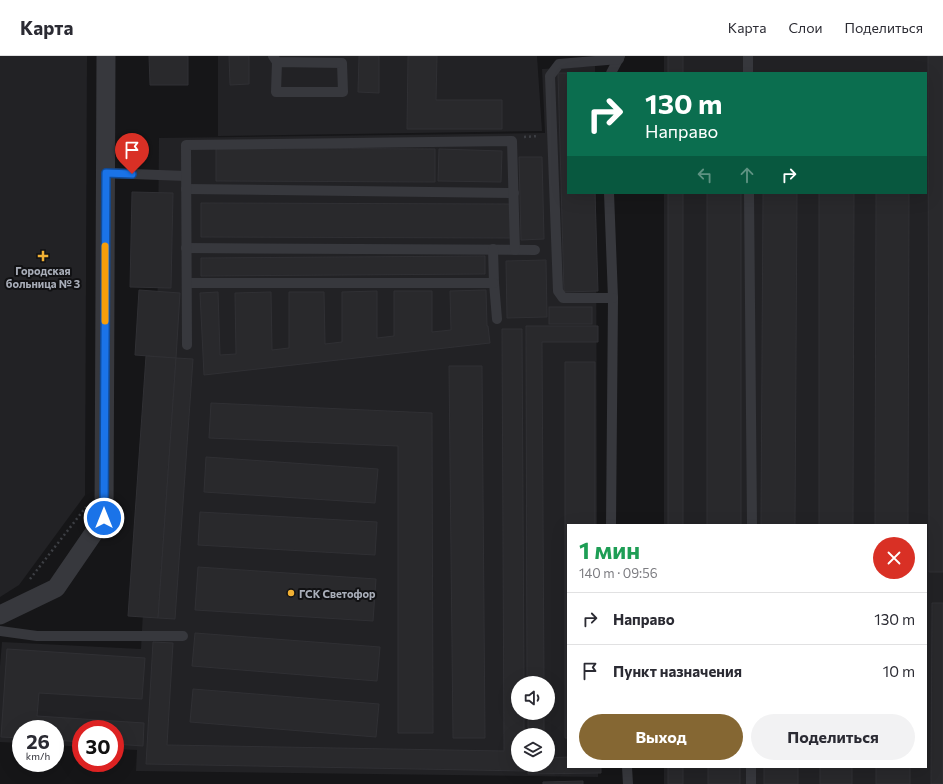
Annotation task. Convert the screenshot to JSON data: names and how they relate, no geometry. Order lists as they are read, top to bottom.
{
  "places": {
    "health": ["Городская больница № 3"],
    "other": ["ГСК Светофор"]
  },
  "page": {
    "header": "Карта",
    "nav": ["Карта", "Слои", "Поделиться"],
    "turn": ["130 m", "Направо"],
    "heading": ["1 мин", "140 m · 09:56"],
    "list": [
      {
        "name": "Направо",
        "value": "130 m"
      },
      {
        "name": "Пункт назначения",
        "value": "10 m"
      }
    ],
    "buttons": ["Выход", "Поделиться"],
    "speed": "26 km/h",
    "limit": "30"
  }
}
